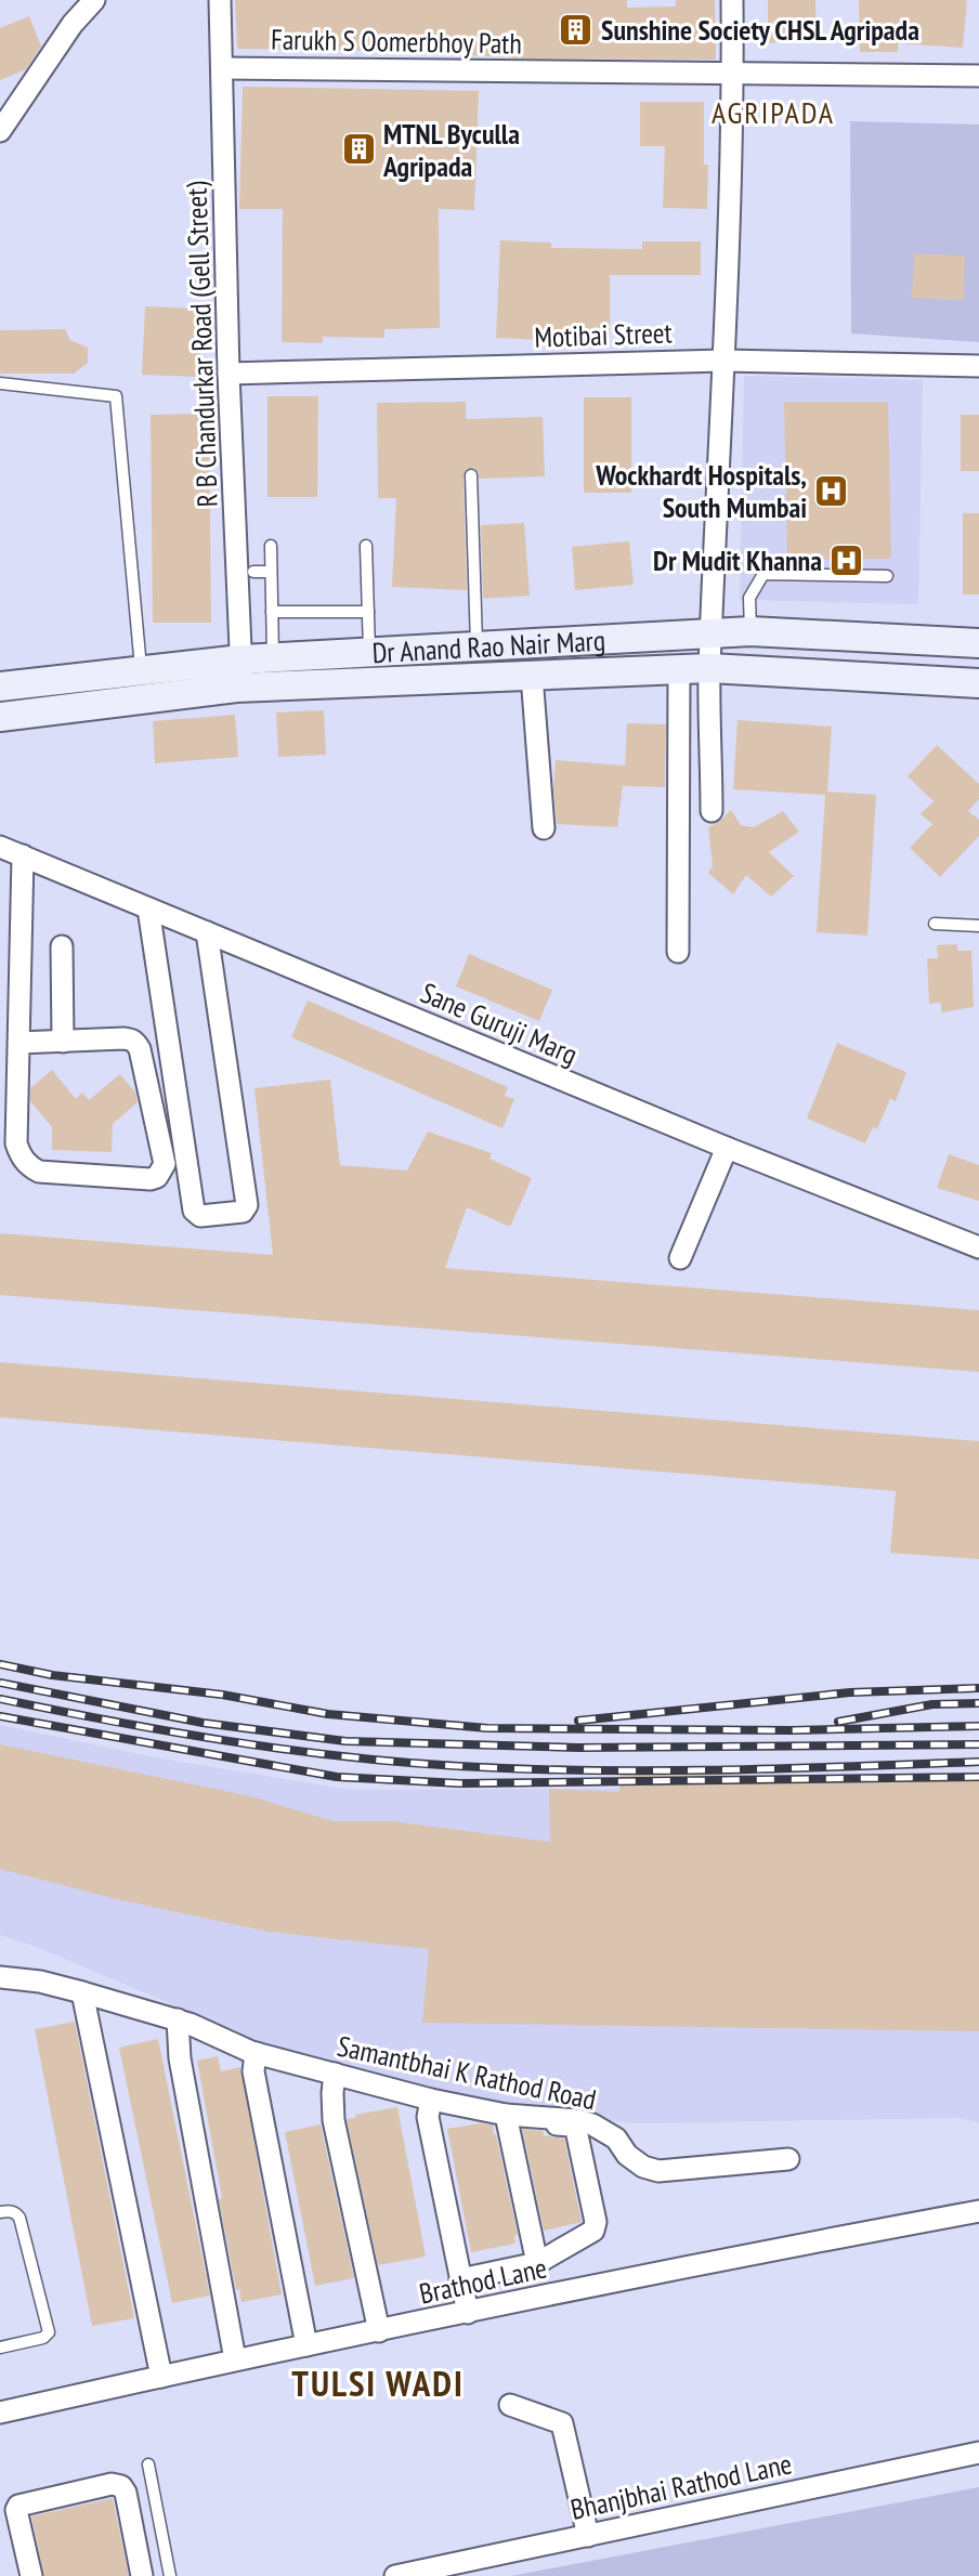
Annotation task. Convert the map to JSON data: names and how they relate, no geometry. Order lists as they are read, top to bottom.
{
  "streets": {
    "main road": ["Dr Anand Rao Nair Marg"],
    "street": [
      "Farukh S Oomerbhoy Path",
      "Motibai Street",
      "R B Chandurkar Road (Gell Street)",
      "Sane Guruji Marg",
      "Samantbhai K Rathod Road",
      "Brathod Lane",
      "Bhanjbhai Rathod Lane"
    ]
  },
  "crossings": [
    ["Farukh S Oomerbhoy Path", "R B Chandurkar Road (Gell Street)"],
    ["Motibai Street", "R B Chandurkar Road (Gell Street)"],
    ["R B Chandurkar Road (Gell Street)", "Dr Anand Rao Nair Marg"]
  ],
  "districts": ["AGRIPADA", "TULSI WADI"],
  "places": {
    "building": ["Sunshine Society CHSL Agripada", "MTNL Byculla Agripada"],
    "hospital": ["Wockhardt Hospitals, South Mumbai", "Dr Mudit Khanna"]
  }
}
